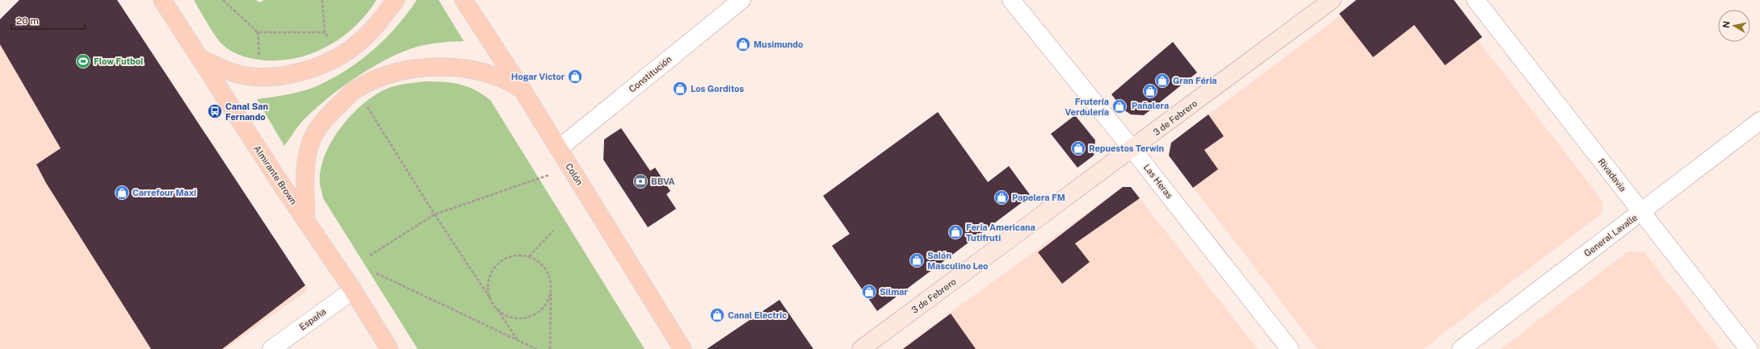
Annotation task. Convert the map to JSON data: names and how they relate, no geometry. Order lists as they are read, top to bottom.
{
  "streets": {
    "main road": ["Colón", "Almirante Brown"],
    "street": [
      "Constitución",
      "3 de Febrero",
      "Rivadavia",
      "Las Heras",
      "General Lavalle",
      "España"
    ]
  },
  "crossings": [
    ["Constitución", "Colón"],
    ["3 de Febrero", "Las Heras"],
    ["Almirante Brown", "España"],
    ["Rivadavia", "General Lavalle"]
  ],
  "places": {
    "shop": [
      "Musimundo",
      "Hogar Victor",
      "Gran Féria",
      "Los Gorditos",
      "Pañalera",
      "Frutería Verdulería",
      "Repuestos Terwin",
      "Carrefour Maxi",
      "Papelera FM",
      "Feria Americana Tutifruti",
      "Salón Masculino Leo",
      "Silmar",
      "Canal Electric"
    ],
    "sports": ["Flow Futbol"],
    "bus stop": ["Canal San Fernando"],
    "bank": ["BBVA"]
  },
  "scale_bar": "20 m",
  "north": "left"
}
